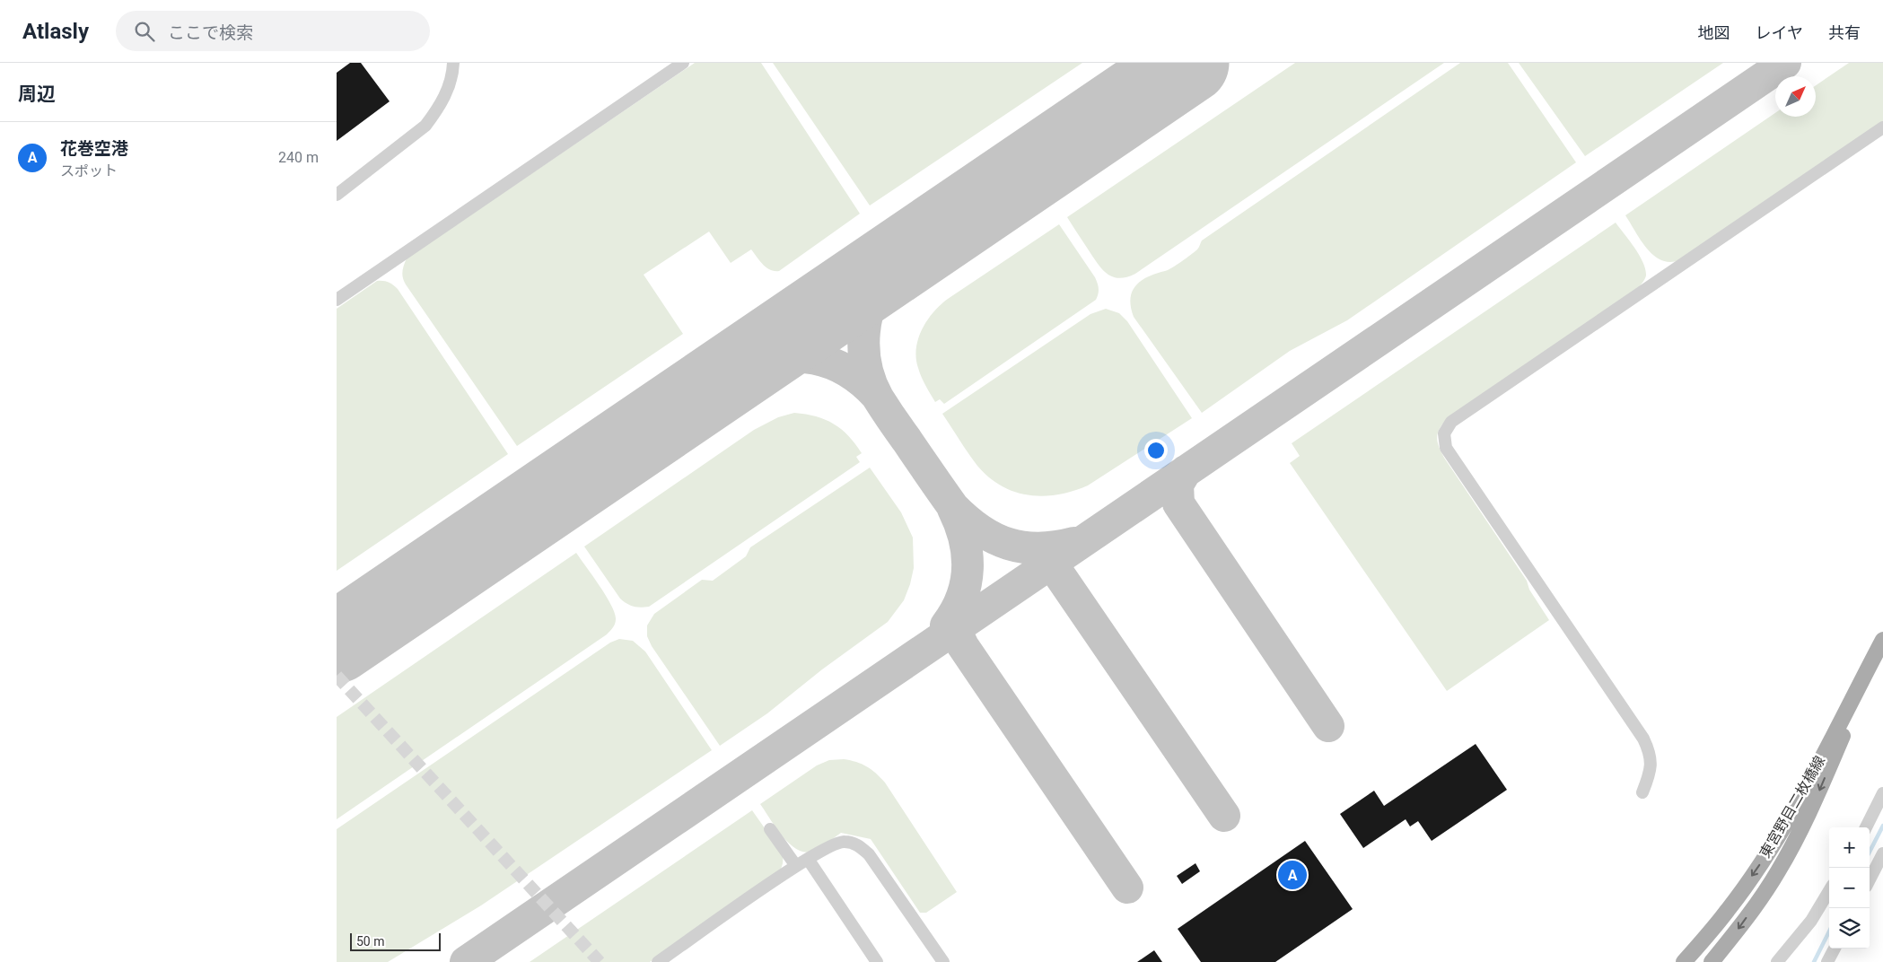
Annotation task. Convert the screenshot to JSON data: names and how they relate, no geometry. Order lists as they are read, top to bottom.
{
  "streets": {
    "main road": ["東宮野目二枚橋線"]
  },
  "one_way": ["東宮野目二枚橋線"],
  "scale_bar": "50 m",
  "north": "top right",
  "page": {
    "header": "Atlasly",
    "search": "ここで検索",
    "nav": ["地図", "レイヤ", "共有"],
    "heading": "周辺",
    "list": [
      {
        "mark": "A",
        "name": "花巻空港",
        "note": "スポット",
        "value": "240 m"
      }
    ],
    "map_buttons": ["+", "−"],
    "pins": "A",
    "scale": "50 m"
  }
}
